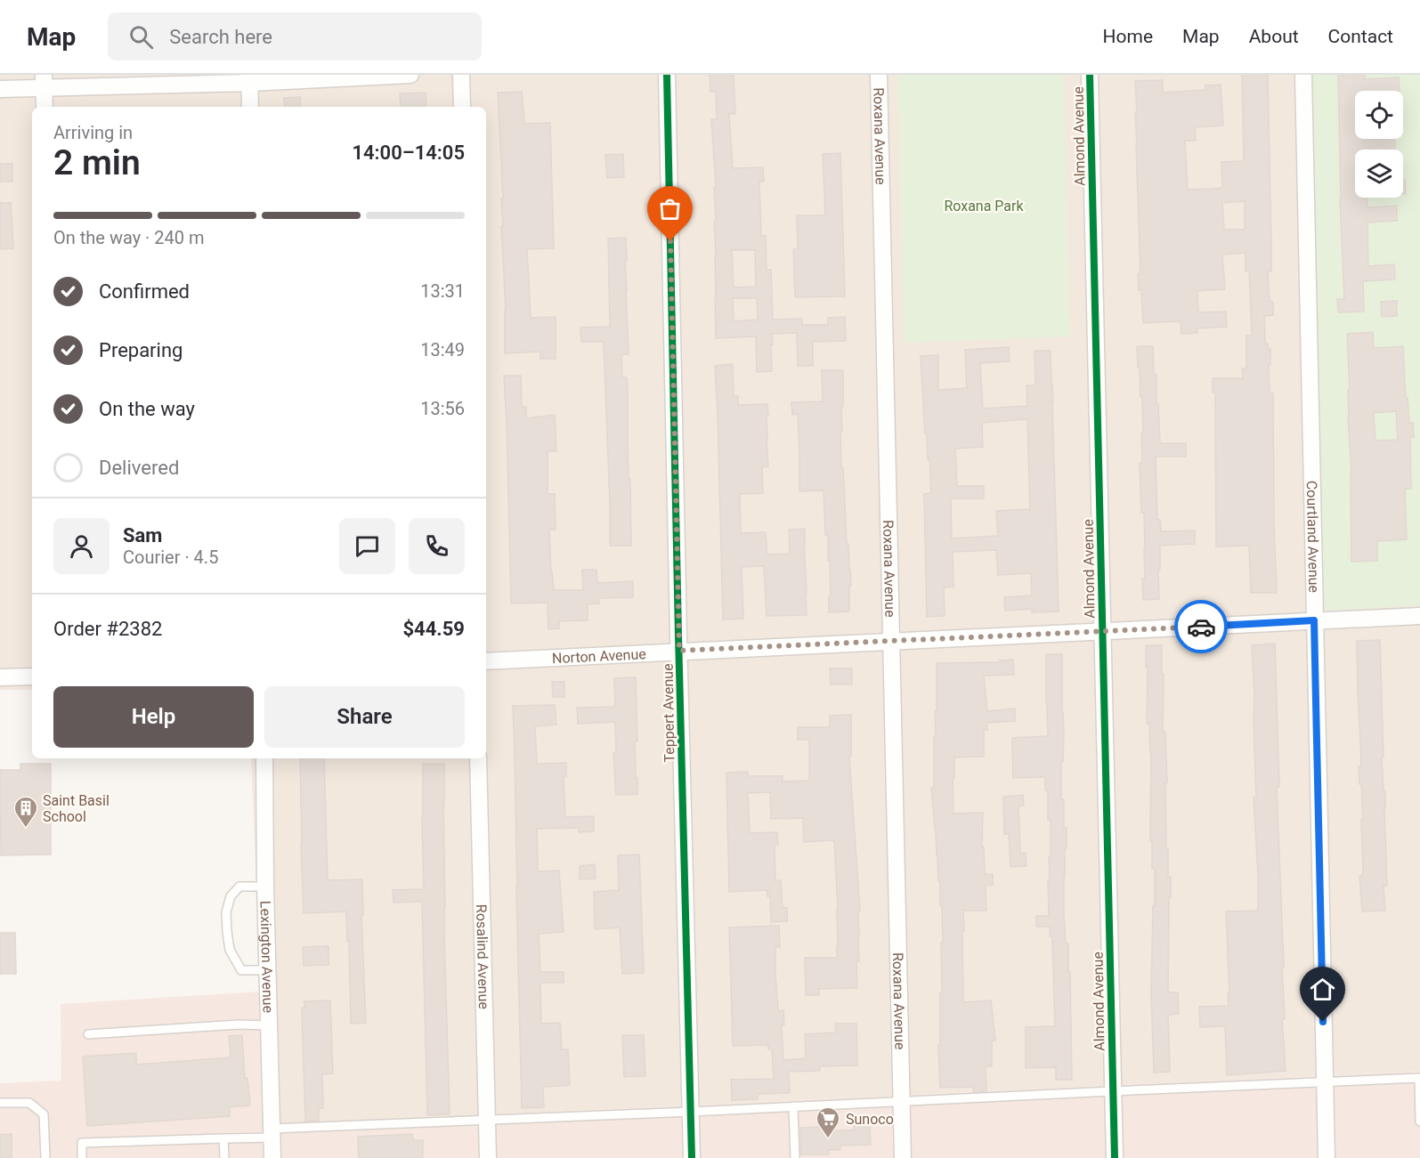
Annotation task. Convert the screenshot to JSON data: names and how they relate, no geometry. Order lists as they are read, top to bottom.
{
  "streets": {
    "street": [
      "Roxana Avenue",
      "Almond Avenue",
      "Courtland Avenue",
      "Norton Avenue",
      "Teppert Avenue",
      "Lexington Avenue",
      "Rosalind Avenue"
    ]
  },
  "crossings": [
    ["Roxana Avenue", "Norton Avenue"],
    ["Almond Avenue", "Norton Avenue"],
    ["Courtland Avenue", "Norton Avenue"],
    ["Norton Avenue", "Teppert Avenue"]
  ],
  "parks": ["Roxana Park"],
  "places": {
    "building": ["Saint Basil School"],
    "supermarket": ["Sunoco"]
  },
  "page": {
    "header": "Map",
    "search": "Search here",
    "nav": [
      "Home",
      "Map",
      "About",
      "Contact"
    ],
    "heading": ["2 min", "Arriving in", "14:00–14:05"],
    "panel": [
      "Sam",
      "Courier · 4.5",
      "Order #2382",
      "$44.59"
    ],
    "bar": "On the way · 240 m",
    "list": [
      ["Confirmed", "13:31"],
      ["Preparing", "13:49"],
      ["On the way", "13:56"],
      "Delivered"
    ],
    "buttons": ["Help", "Share"]
  }
}
